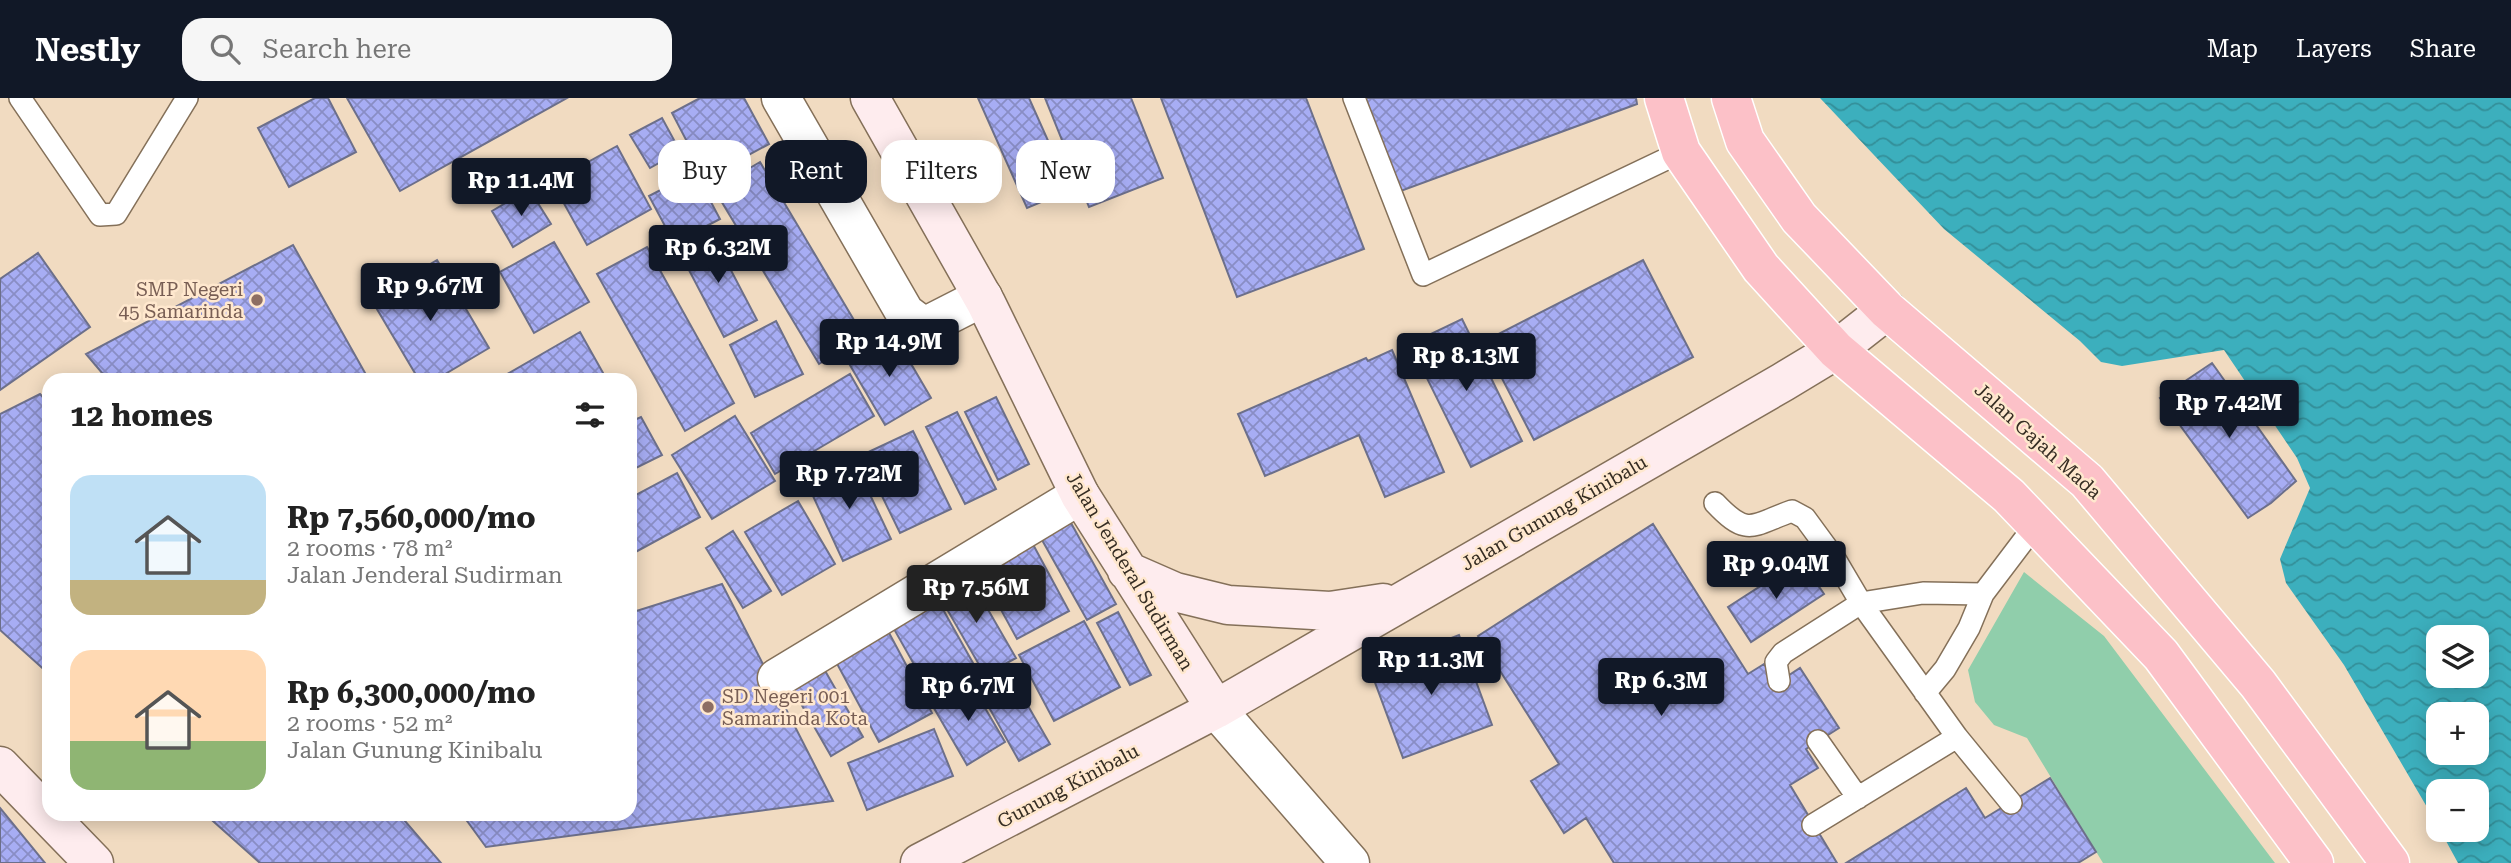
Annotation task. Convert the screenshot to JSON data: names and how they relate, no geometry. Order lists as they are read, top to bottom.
{
  "streets": {
    "highway": ["Jalan Gajah Mada"],
    "street": ["Jalan Gunung Kinibalu", "Jalan Jenderal Sudirman", "Gunung Kinibalu"]
  },
  "crossings": [
    ["Jalan Gajah Mada", "Jalan Gunung Kinibalu"],
    ["Jalan Gunung Kinibalu", "Jalan Jenderal Sudirman"],
    ["Jalan Gunung Kinibalu", "Gunung Kinibalu"],
    ["Jalan Jenderal Sudirman", "Gunung Kinibalu"]
  ],
  "places": ["SMP Negeri 45 Samarinda", "SD Negeri 001 Samarinda Kota"],
  "page": {
    "header": "Nestly",
    "search": "Search here",
    "nav": ["Map", "Layers", "Share"],
    "chip": [
      "Buy",
      "Rent",
      "Filters",
      "New"
    ],
    "price": [
      "Rp 11.4M",
      "Rp 6.32M",
      "Rp 9.67M",
      "Rp 14.9M",
      "Rp 8.13M",
      "Rp 7.42M",
      "Rp 7.72M",
      "Rp 9.04M",
      "Rp 7.56M",
      "Rp 11.3M",
      "Rp 6.3M",
      "Rp 6.7M"
    ],
    "heading": "12 homes",
    "list": [
      {
        "name": "Rp 7,560,000/mo",
        "note": "2 rooms · 78 m² · Jalan Jenderal Sudirman"
      },
      {
        "name": "Rp 6,300,000/mo",
        "note": "2 rooms · 52 m² · Jalan Gunung Kinibalu"
      }
    ],
    "map_buttons": ["+", "−"]
  }
}
